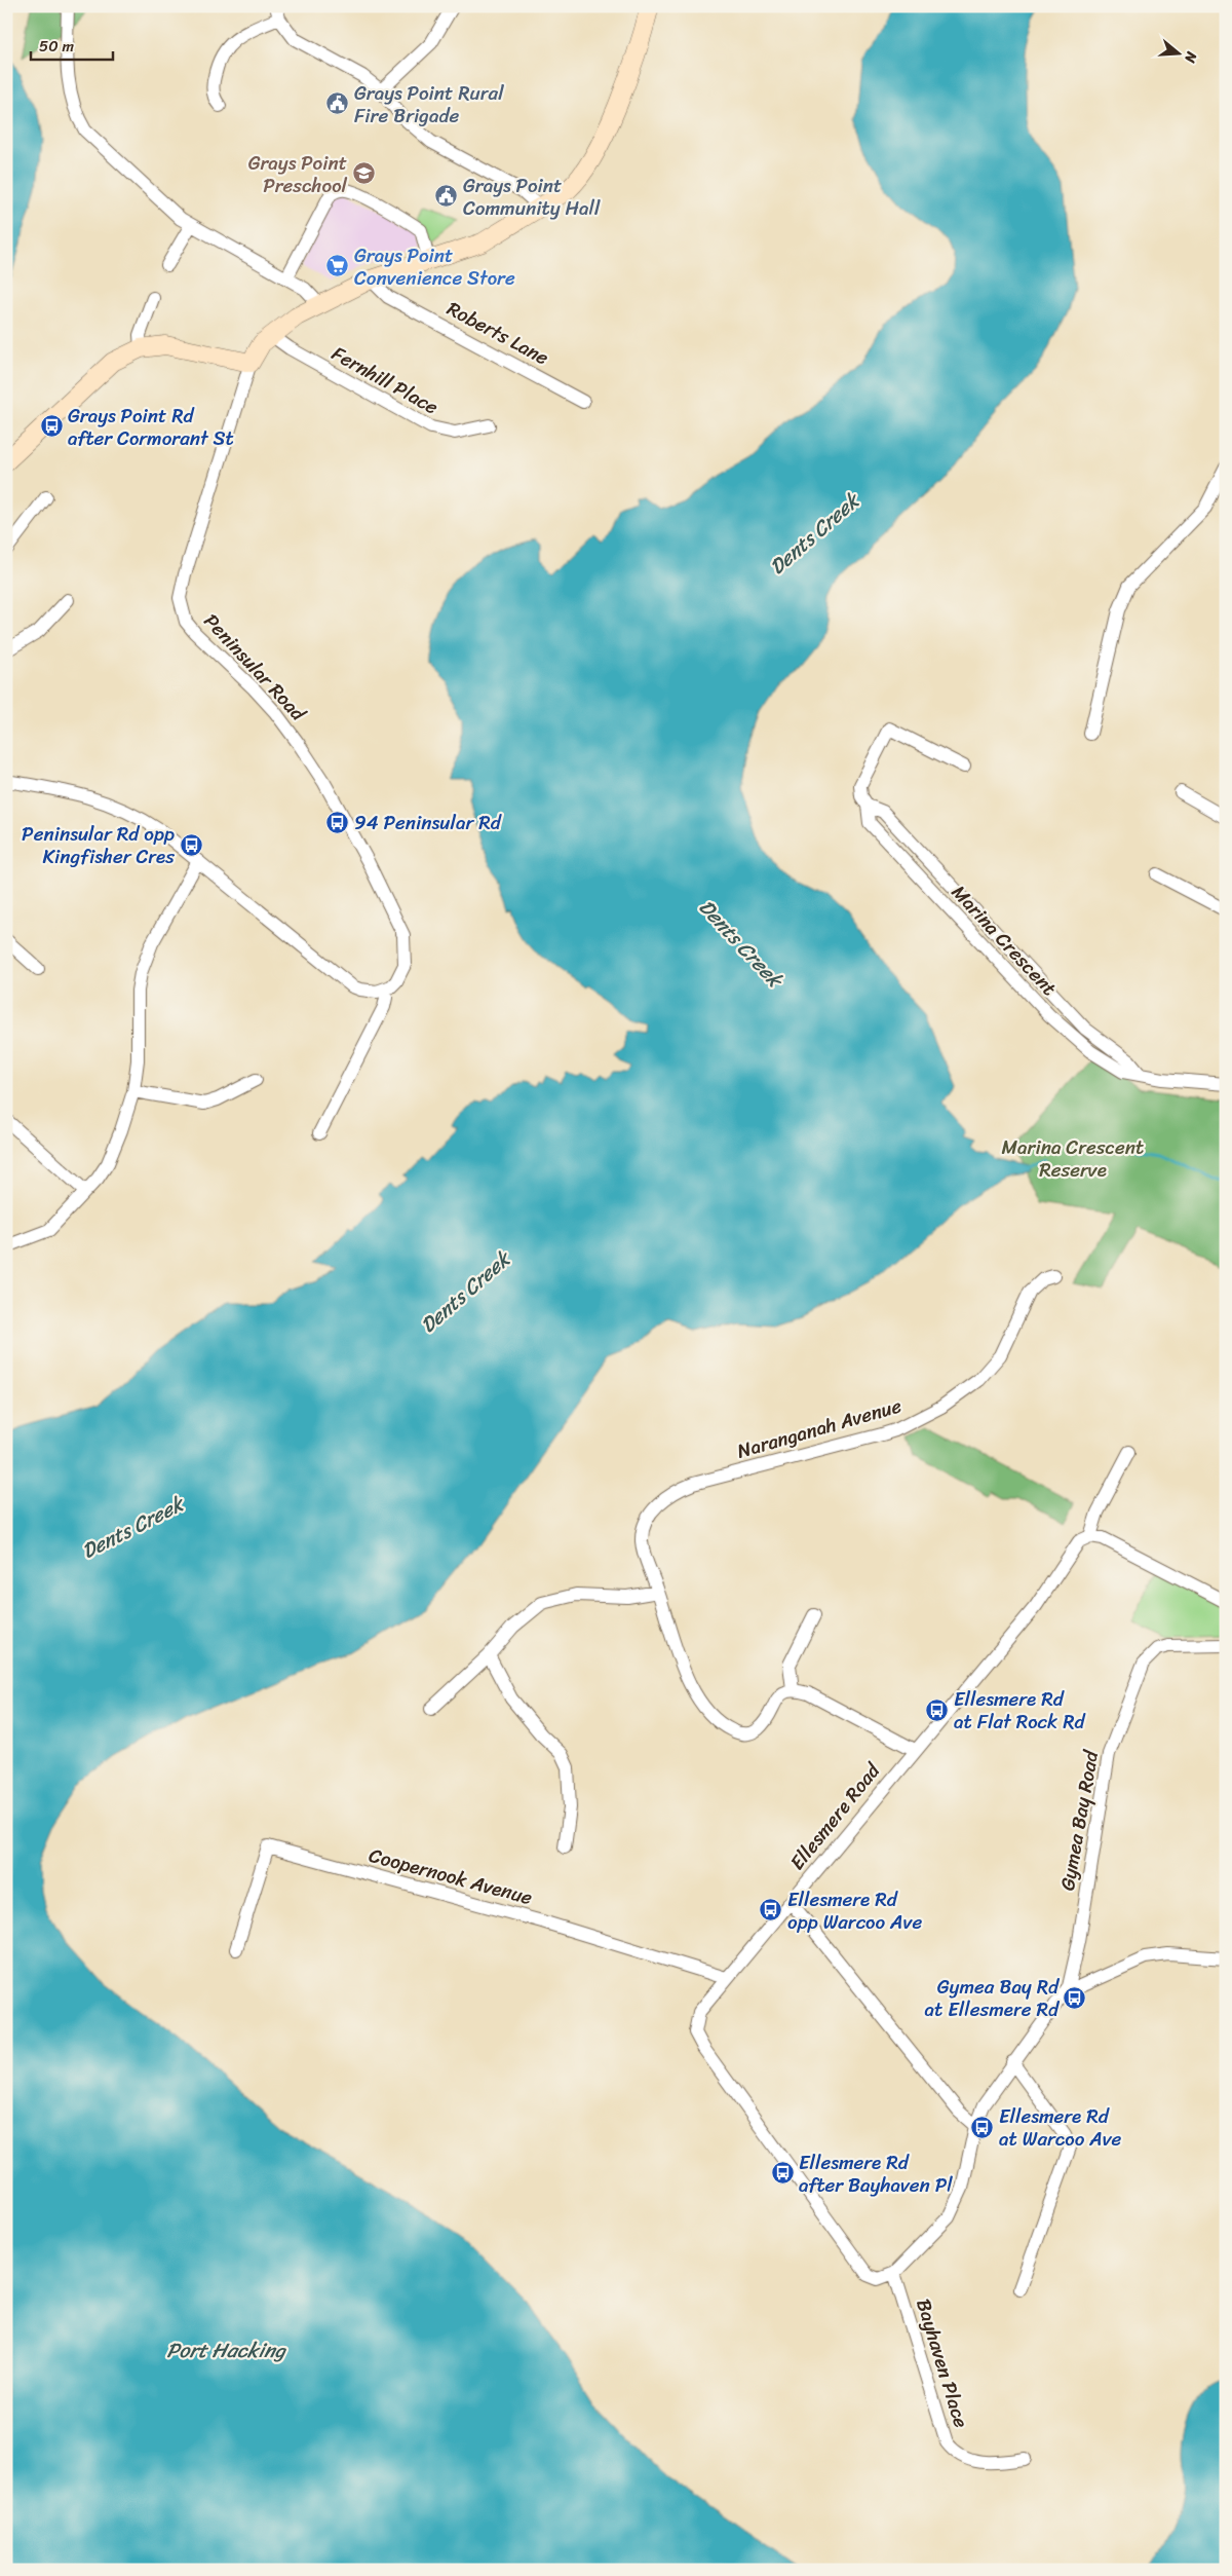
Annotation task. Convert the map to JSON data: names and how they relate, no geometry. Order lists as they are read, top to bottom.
{
  "streets": {
    "street": [
      "Roberts Lane",
      "Fernhill Place",
      "Peninsular Road",
      "Marina Crescent",
      "Naranganah Avenue",
      "Ellesmere Road",
      "Gymea Bay Road",
      "Coopernook Avenue",
      "Bayhaven Place"
    ]
  },
  "crossings": [
    ["Ellesmere Road", "Coopernook Avenue"],
    ["Ellesmere Road", "Bayhaven Place"]
  ],
  "water": ["Dents Creek", "Port Hacking"],
  "parks": ["Marina Crescent Reserve"],
  "places": {
    "public building": ["Grays Point Rural Fire Brigade", "Grays Point Community Hall"],
    "school or university": ["Grays Point Preschool"],
    "supermarket": ["Grays Point Convenience Store"],
    "bus stop": [
      "Grays Point Rd after Cormorant St",
      "94 Peninsular Rd",
      "Peninsular Rd opp Kingfisher Cres",
      "Ellesmere Rd at Flat Rock Rd",
      "Ellesmere Rd opp Warcoo Ave",
      "Gymea Bay Rd at Ellesmere Rd",
      "Ellesmere Rd at Warcoo Ave",
      "Ellesmere Rd after Bayhaven Pl"
    ]
  },
  "scale_bar": "50 m",
  "north": "right"
}
